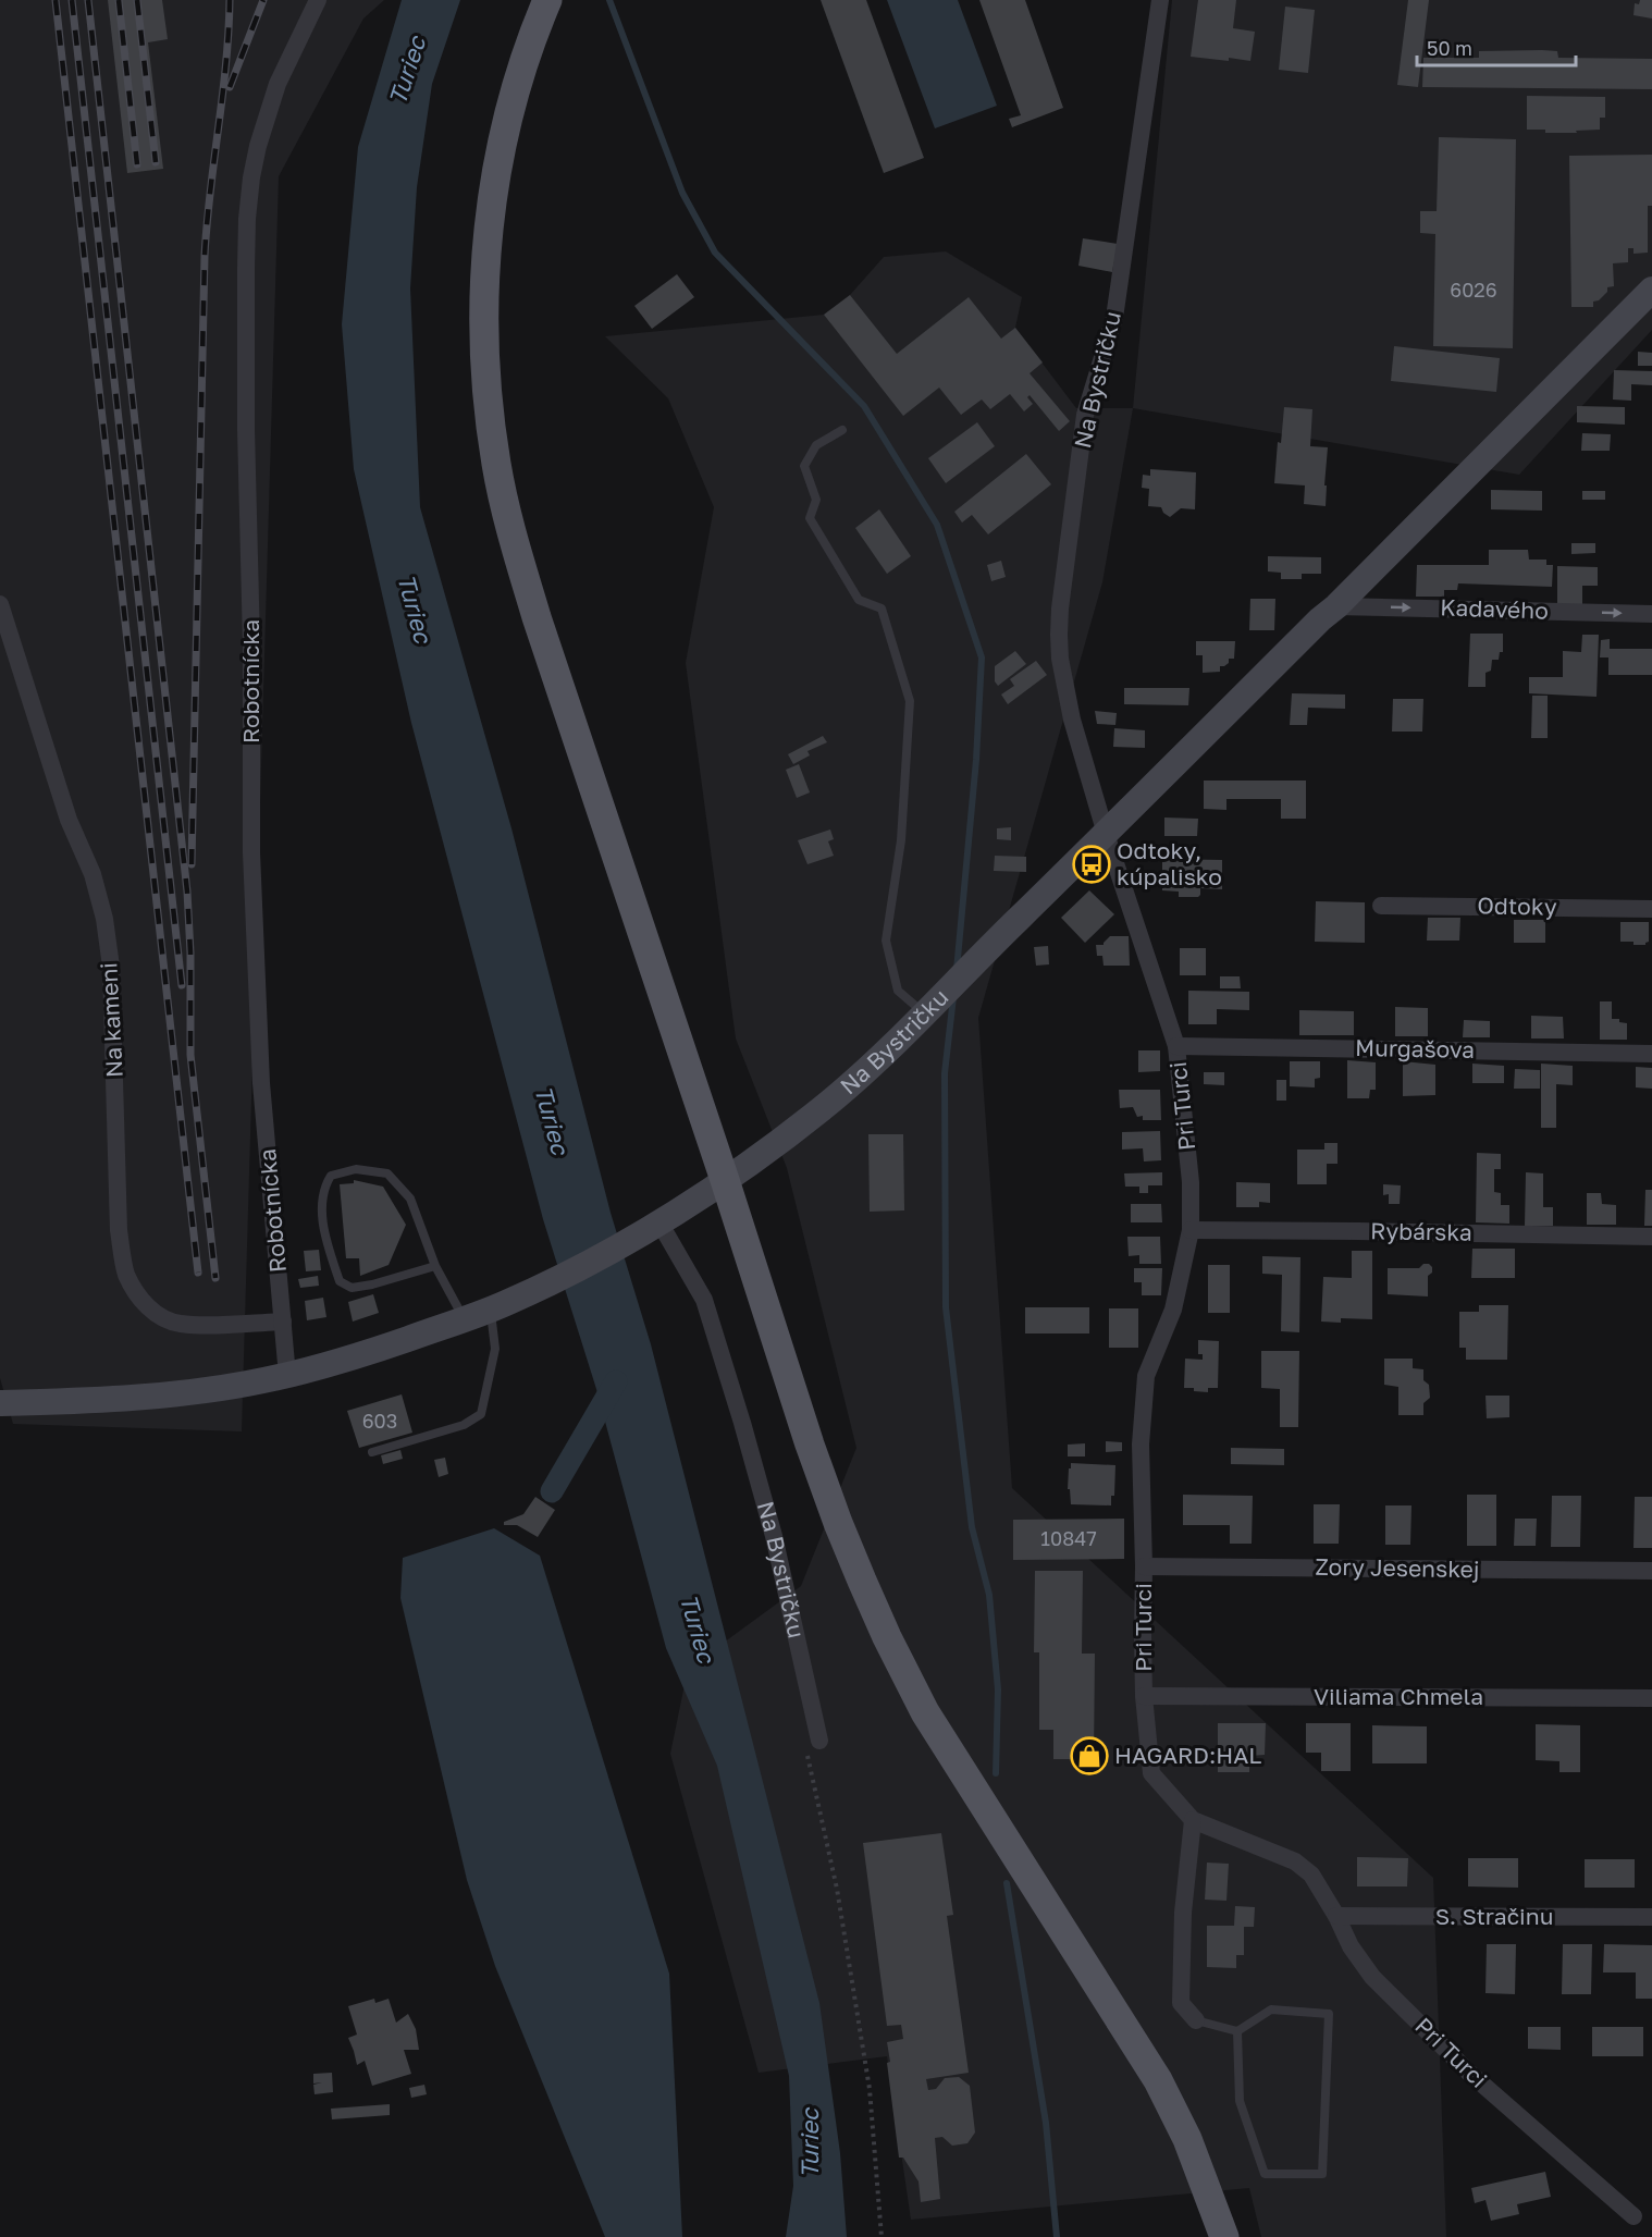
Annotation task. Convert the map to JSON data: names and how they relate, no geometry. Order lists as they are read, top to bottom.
{
  "streets": {
    "street": [
      "Na Bystričku",
      "Kadavého",
      "Robotnícka",
      "Odtoky",
      "Na kameni",
      "Murgašova",
      "Pri Turci",
      "Rybárska",
      "Zory Jesenskej",
      "Viliama Chmela",
      "S. Stračinu"
    ]
  },
  "crossings": [
    ["Na Bystričku", "Kadavého"],
    ["Na Bystričku", "Pri Turci"],
    ["Robotnícka", "Na kameni"],
    ["Murgašova", "Pri Turci"],
    ["Pri Turci", "Rybárska"],
    ["Pri Turci", "Zory Jesenskej"],
    ["Pri Turci", "Viliama Chmela"],
    ["Pri Turci", "S. Stračinu"]
  ],
  "one_way": ["Kadavého"],
  "water": ["Turiec"],
  "places": {
    "bus stop": ["Odtoky, kúpalisko"],
    "shop": ["HAGARD:HAL"]
  },
  "house_numbers": ["6026", "603", "10847"],
  "scale_bar": "50 m"
}
